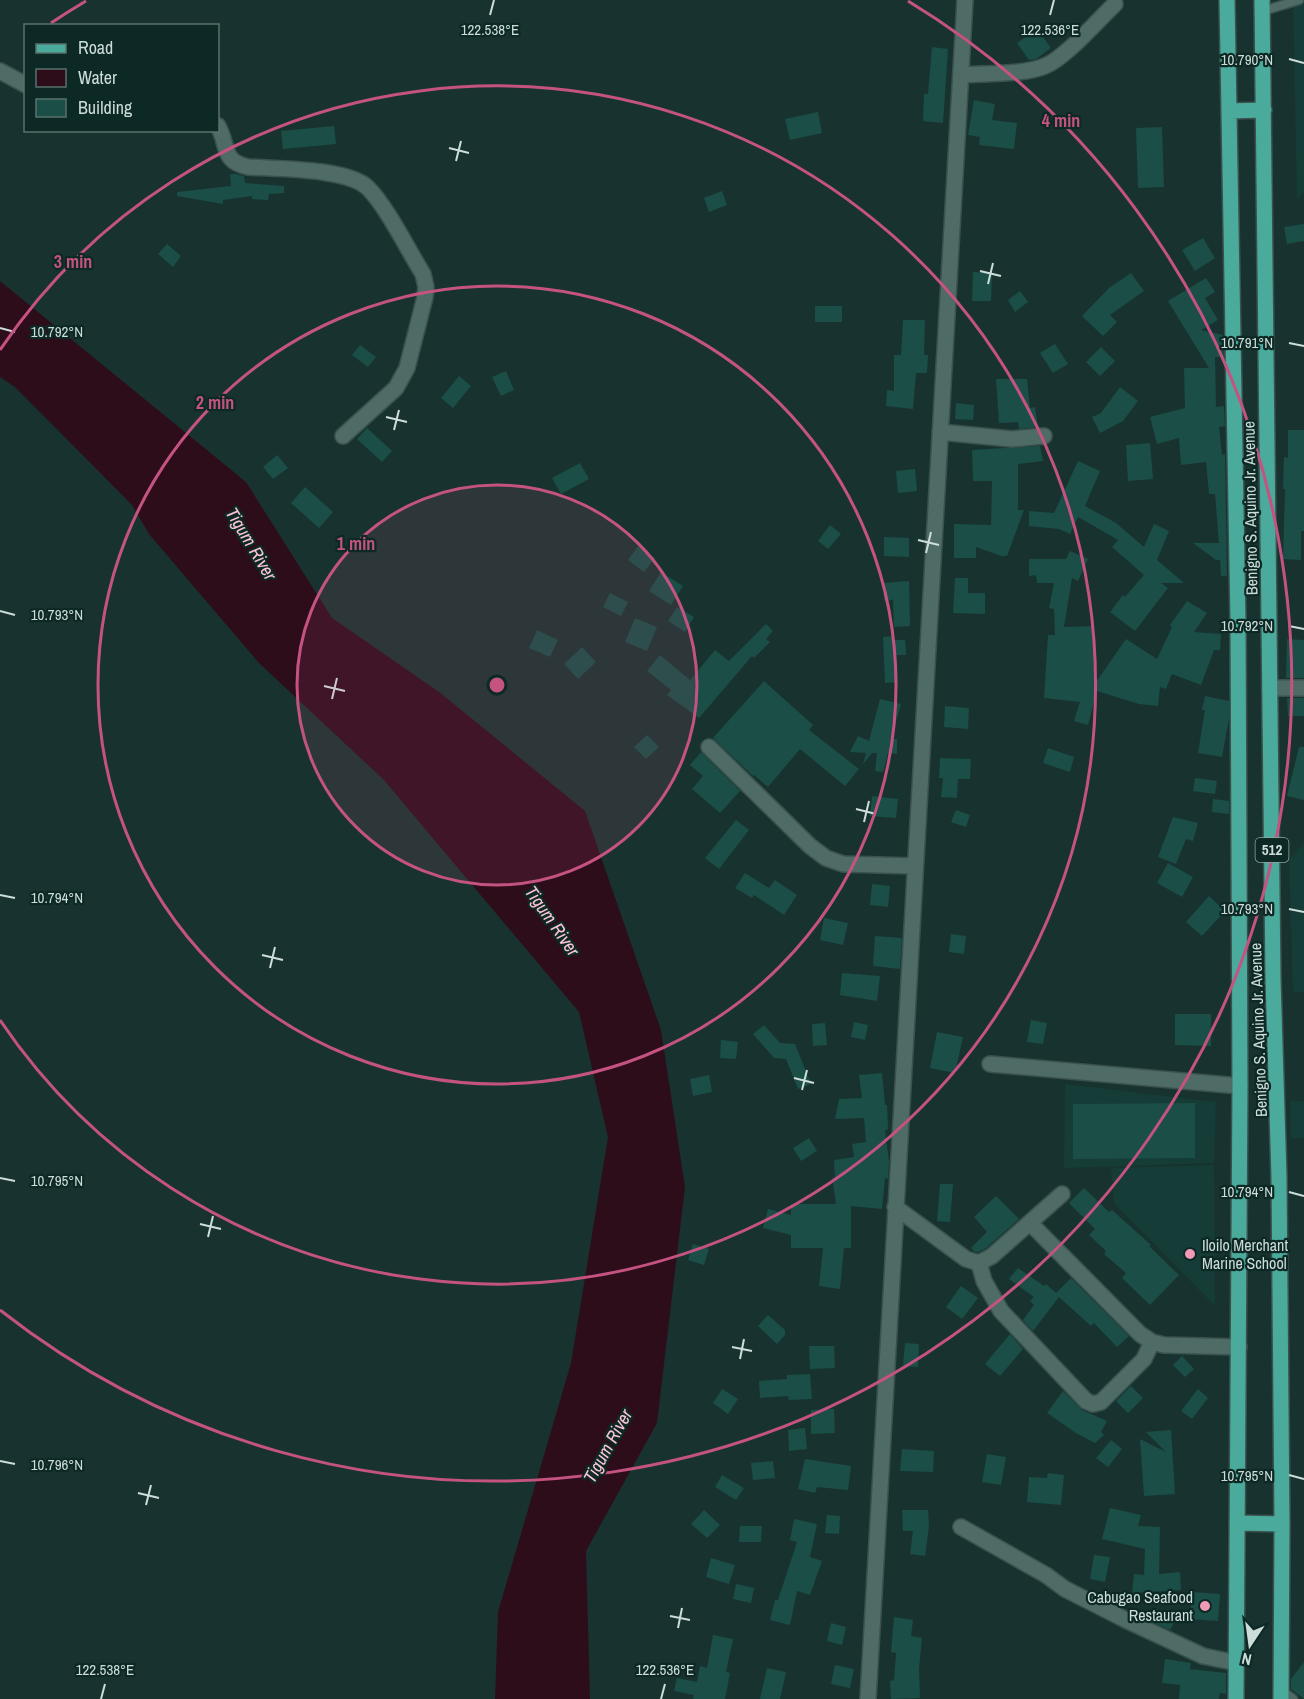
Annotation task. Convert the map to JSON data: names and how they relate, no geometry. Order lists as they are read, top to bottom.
{
  "streets": {
    "main road": ["Benigno S. Aquino Jr. Avenue", "512"]
  },
  "water": ["Tigum River"],
  "places": ["Iloilo Merchant Marine School", "Cabugao Seafood Restaurant"],
  "legend": ["Road", "Water", "Building"],
  "north": "bottom",
  "coordinates": [
    "122.538°E",
    "122.536°E",
    "10.790°N",
    "10.792°N",
    "10.791°N",
    "10.793°N",
    "10.794°N",
    "10.795°N",
    "10.796°N"
  ],
  "rings": [
    "4 min",
    "3 min",
    "2 min",
    "1 min"
  ]
}
